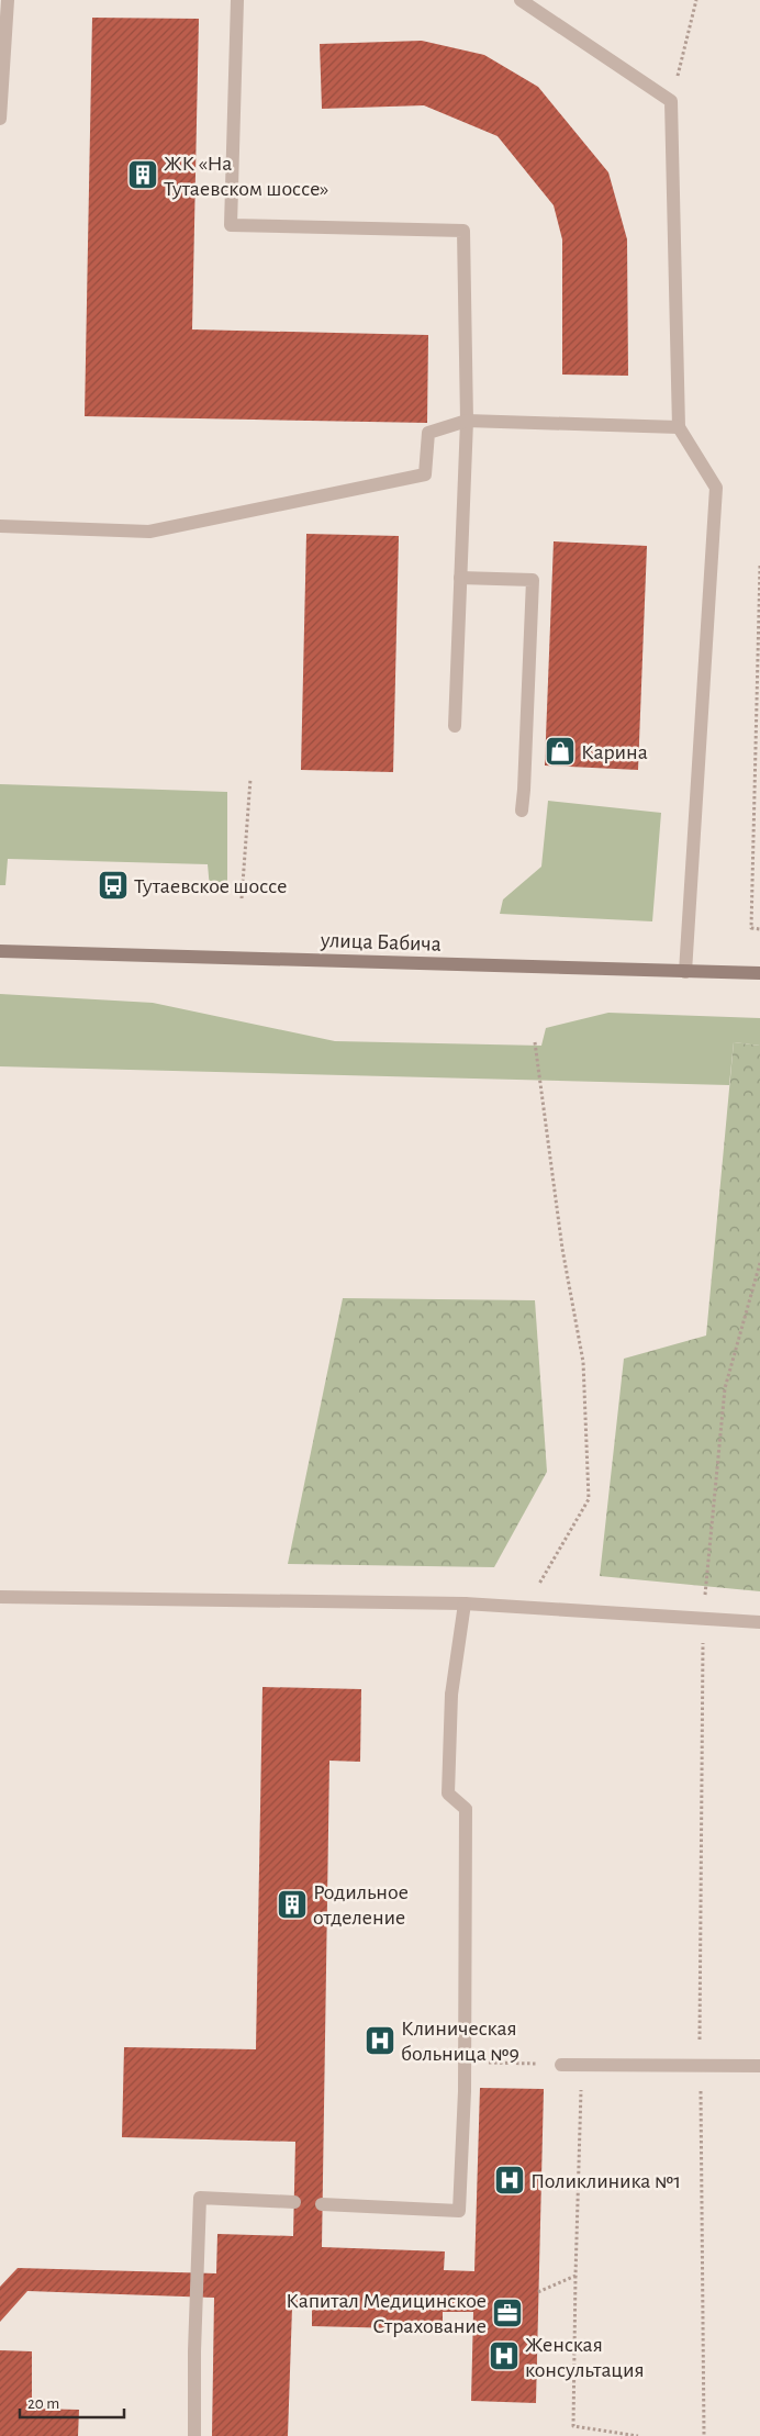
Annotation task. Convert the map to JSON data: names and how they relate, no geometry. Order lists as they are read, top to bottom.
{
  "streets": {
    "street": ["улица Бабича"]
  },
  "places": {
    "building": ["ЖК «На Тутаевском шоссе»", "Родильное отделение"],
    "shop": ["Карина"],
    "bus stop": ["Тутаевское шоссе"],
    "hospital": ["Клиническая больница №9", "Поликлиника №1", "Женская консультация"],
    "office": ["Капитал Медицинское Страхование"]
  },
  "scale_bar": "20 m"
}
